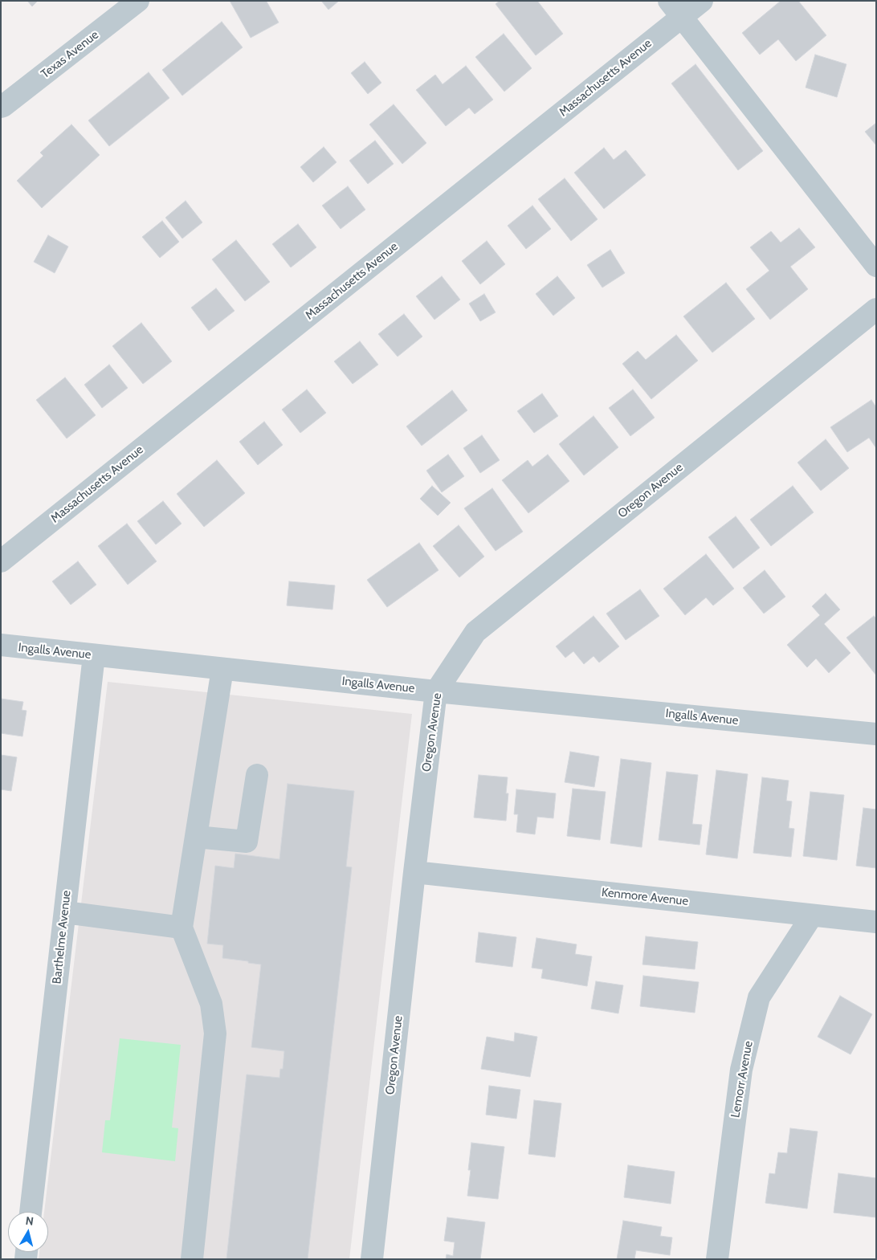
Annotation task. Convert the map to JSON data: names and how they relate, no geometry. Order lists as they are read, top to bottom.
{
  "streets": {
    "street": [
      "Texas Avenue",
      "Massachusetts Avenue",
      "Oregon Avenue",
      "Ingalls Avenue",
      "Kenmore Avenue",
      "Barthelme Avenue",
      "Lemorr Avenue"
    ]
  },
  "crossings": [
    ["Oregon Avenue", "Ingalls Avenue"],
    ["Oregon Avenue", "Kenmore Avenue"],
    ["Ingalls Avenue", "Barthelme Avenue"],
    ["Kenmore Avenue", "Lemorr Avenue"]
  ],
  "north": "top"
}
